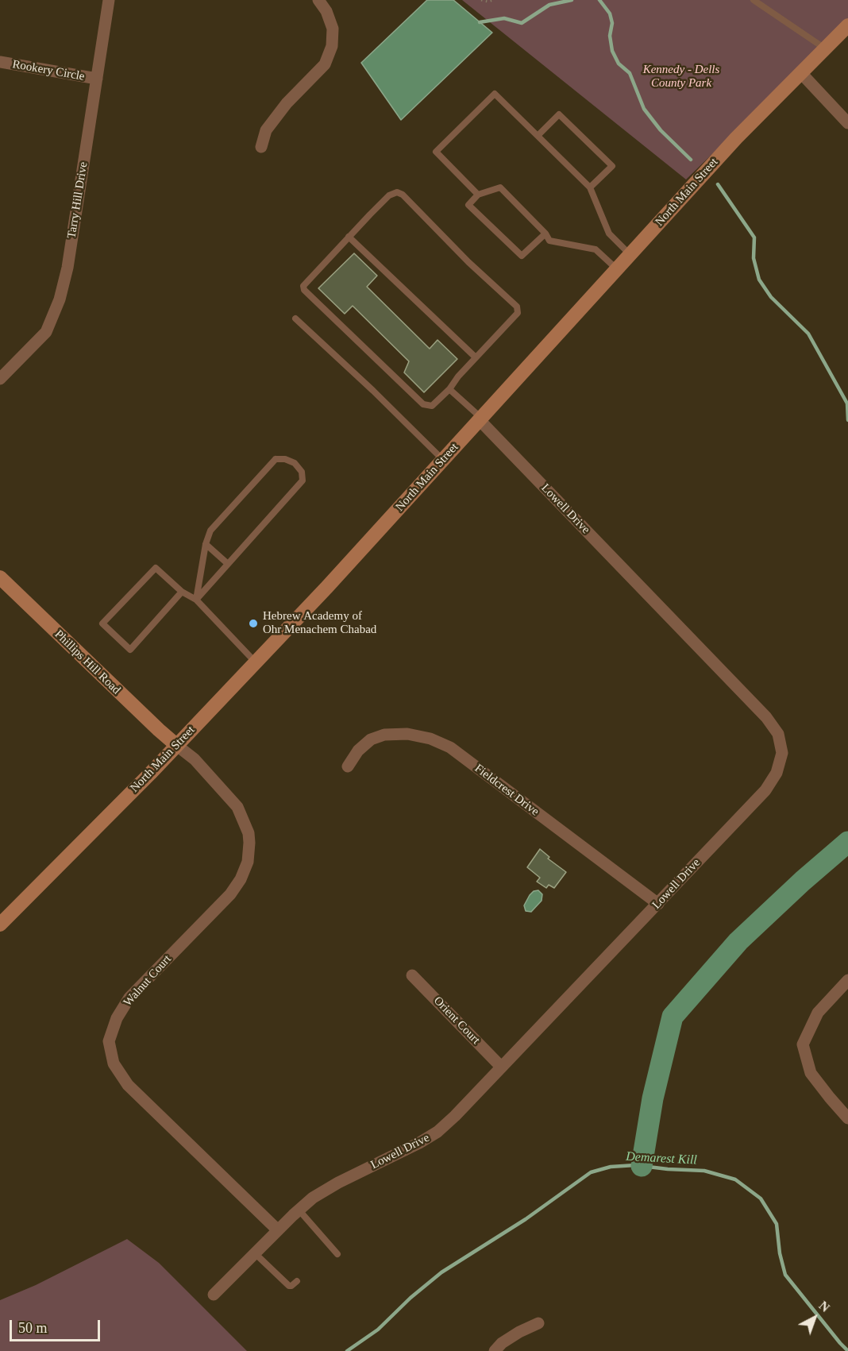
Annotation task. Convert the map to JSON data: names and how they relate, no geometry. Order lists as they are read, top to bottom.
{
  "streets": {
    "street": [
      "Rookery Circle",
      "North Main Street",
      "Tarry Hill Drive",
      "Lowell Drive",
      "Phillips Hill Road",
      "Fieldcrest Drive",
      "Walnut Court",
      "Orient Court"
    ]
  },
  "crossings": [
    ["Rookery Circle", "Tarry Hill Drive"],
    ["North Main Street", "Lowell Drive"],
    ["North Main Street", "Phillips Hill Road"],
    ["North Main Street", "Walnut Court"],
    ["Lowell Drive", "Fieldcrest Drive"],
    ["Lowell Drive", "Walnut Court"],
    ["Lowell Drive", "Orient Court"],
    ["Phillips Hill Road", "Walnut Court"]
  ],
  "water": ["Demarest Kill"],
  "parks": ["Kennedy - Dells County Park"],
  "places": ["Hebrew Academy of Ohr Menachem Chabad"],
  "scale_bar": "50 m",
  "north": "top right"
}
